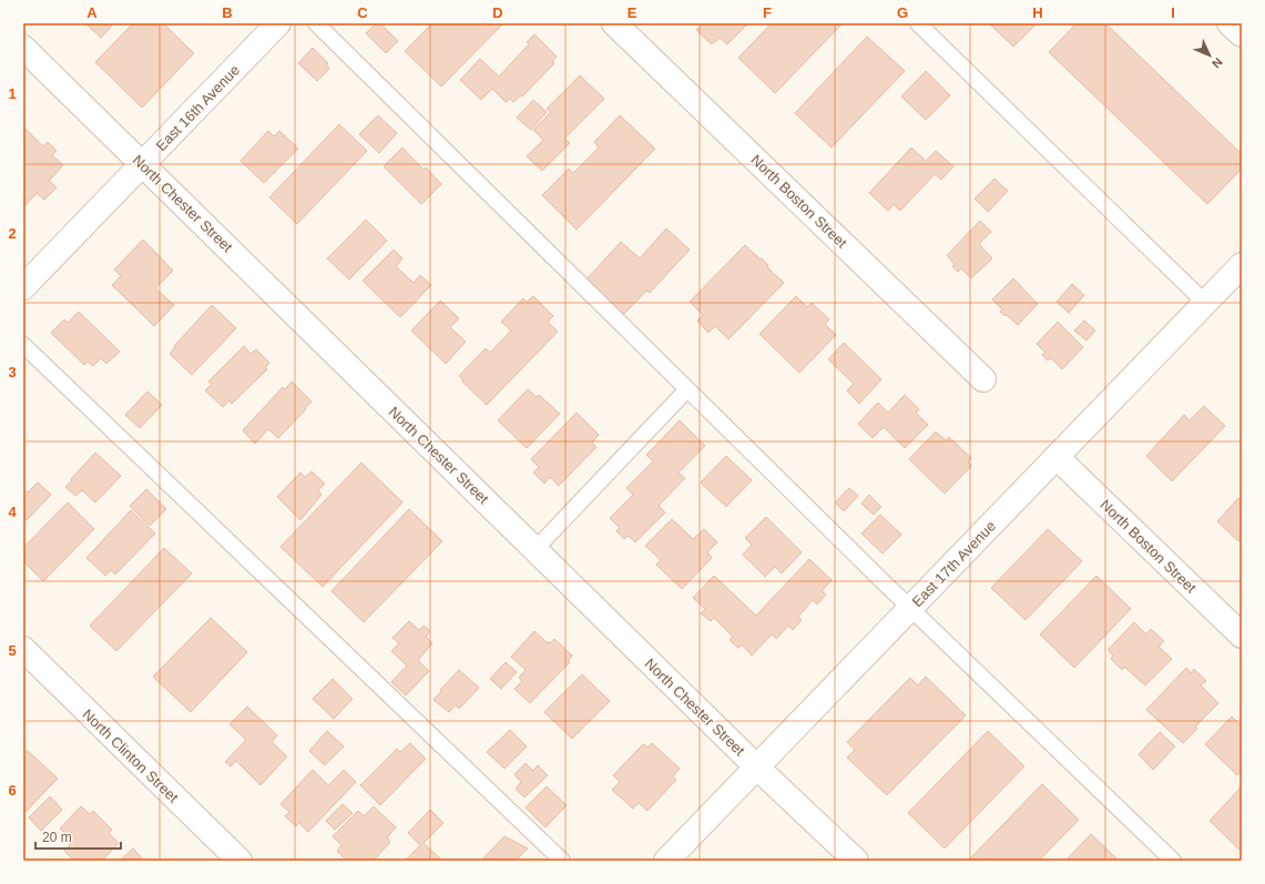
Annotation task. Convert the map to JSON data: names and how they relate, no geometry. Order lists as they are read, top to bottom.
{
  "streets": {
    "street": [
      "East 16th Avenue",
      "North Boston Street",
      "North Chester Street",
      "East 17th Avenue",
      "North Clinton Street"
    ]
  },
  "crossings": [
    ["East 16th Avenue", "North Chester Street"],
    ["North Boston Street", "East 17th Avenue"],
    ["North Chester Street", "East 17th Avenue"]
  ],
  "scale_bar": "20 m",
  "north": "bottom right",
  "grid": {
    "columns": [
      "A",
      "B",
      "C",
      "D",
      "E",
      "F",
      "G",
      "H",
      "I"
    ],
    "rows": [
      "1",
      "2",
      "3",
      "4",
      "5",
      "6"
    ]
  }
}
